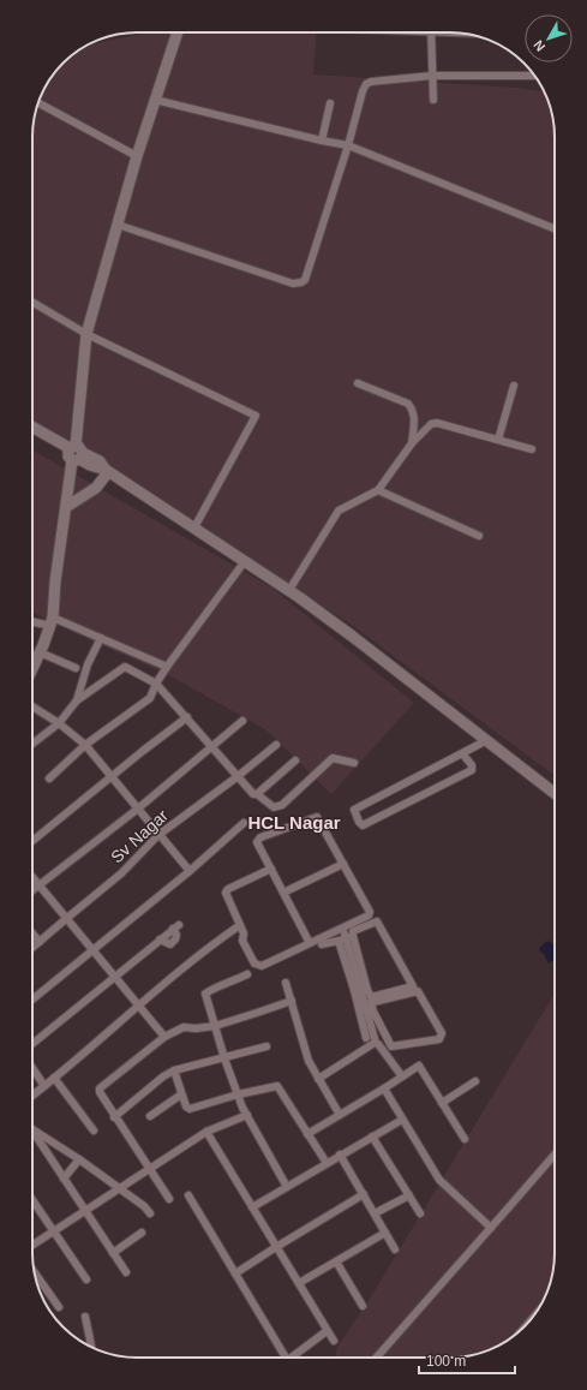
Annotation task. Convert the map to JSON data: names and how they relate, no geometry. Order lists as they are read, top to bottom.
{
  "streets": {
    "street": ["Sv Nagar"]
  },
  "districts": ["HCL Nagar"],
  "scale_bar": "100 m",
  "north": "bottom left"
}
